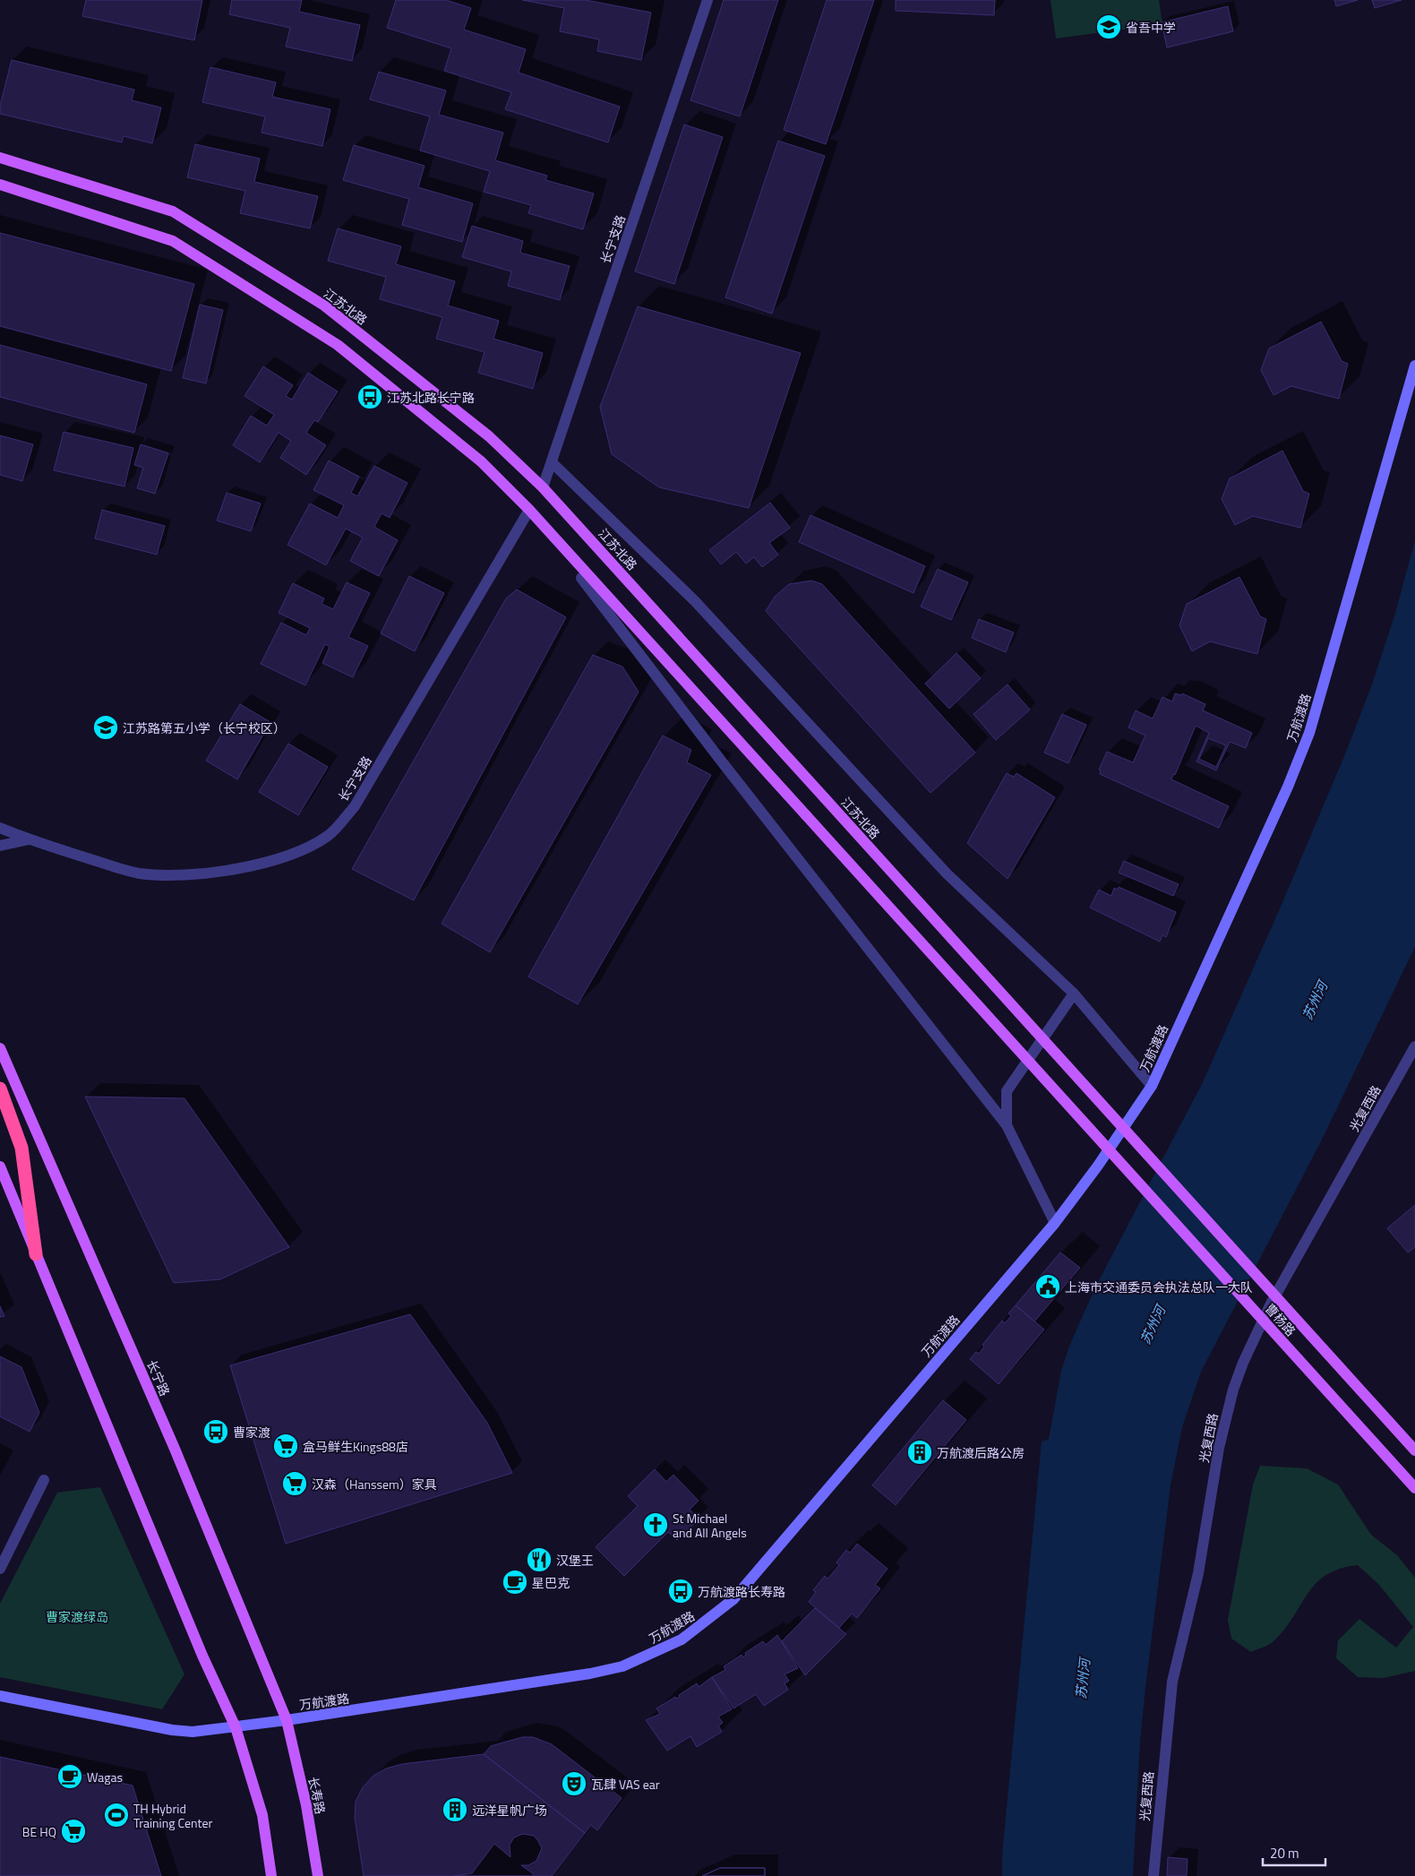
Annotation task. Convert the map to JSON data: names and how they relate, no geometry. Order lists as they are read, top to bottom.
{
  "streets": {
    "main road": [
      "江苏北路",
      "曹杨路",
      "长宁路",
      "长寿路"
    ],
    "street": ["长宁支路", "万航渡路", "光复西路"]
  },
  "crossings": [
    ["长宁支路", "江苏北路"],
    ["长宁支路", "曹杨路"],
    ["江苏北路", "曹杨路"],
    ["万航渡路", "长宁路"],
    ["万航渡路", "长寿路"],
    ["长宁路", "长寿路"]
  ],
  "water": ["苏州河"],
  "parks": ["曹家渡绿岛"],
  "places": {
    "school or university": ["省吾中学", "江苏路第五小学（长宁校区）"],
    "bus stop": ["江苏北路长宁路", "曹家渡", "万航渡路长寿路"],
    "public building": ["上海市交通委员会执法总队一大队"],
    "supermarket": ["盒马鲜生Kings88店", "汉森（Hanssem）家具", "BE HQ"],
    "building": ["万航渡后路公房", "远洋星帆广场"],
    "church": ["St Michael and All Angels"],
    "restaurant": ["汉堡王"],
    "cafe": ["星巴克", "Wagas"],
    "theatre": ["瓦肆 VAS ear"],
    "sports": ["TH Hybrid Training Center"]
  },
  "scale_bar": "20 m"
}
